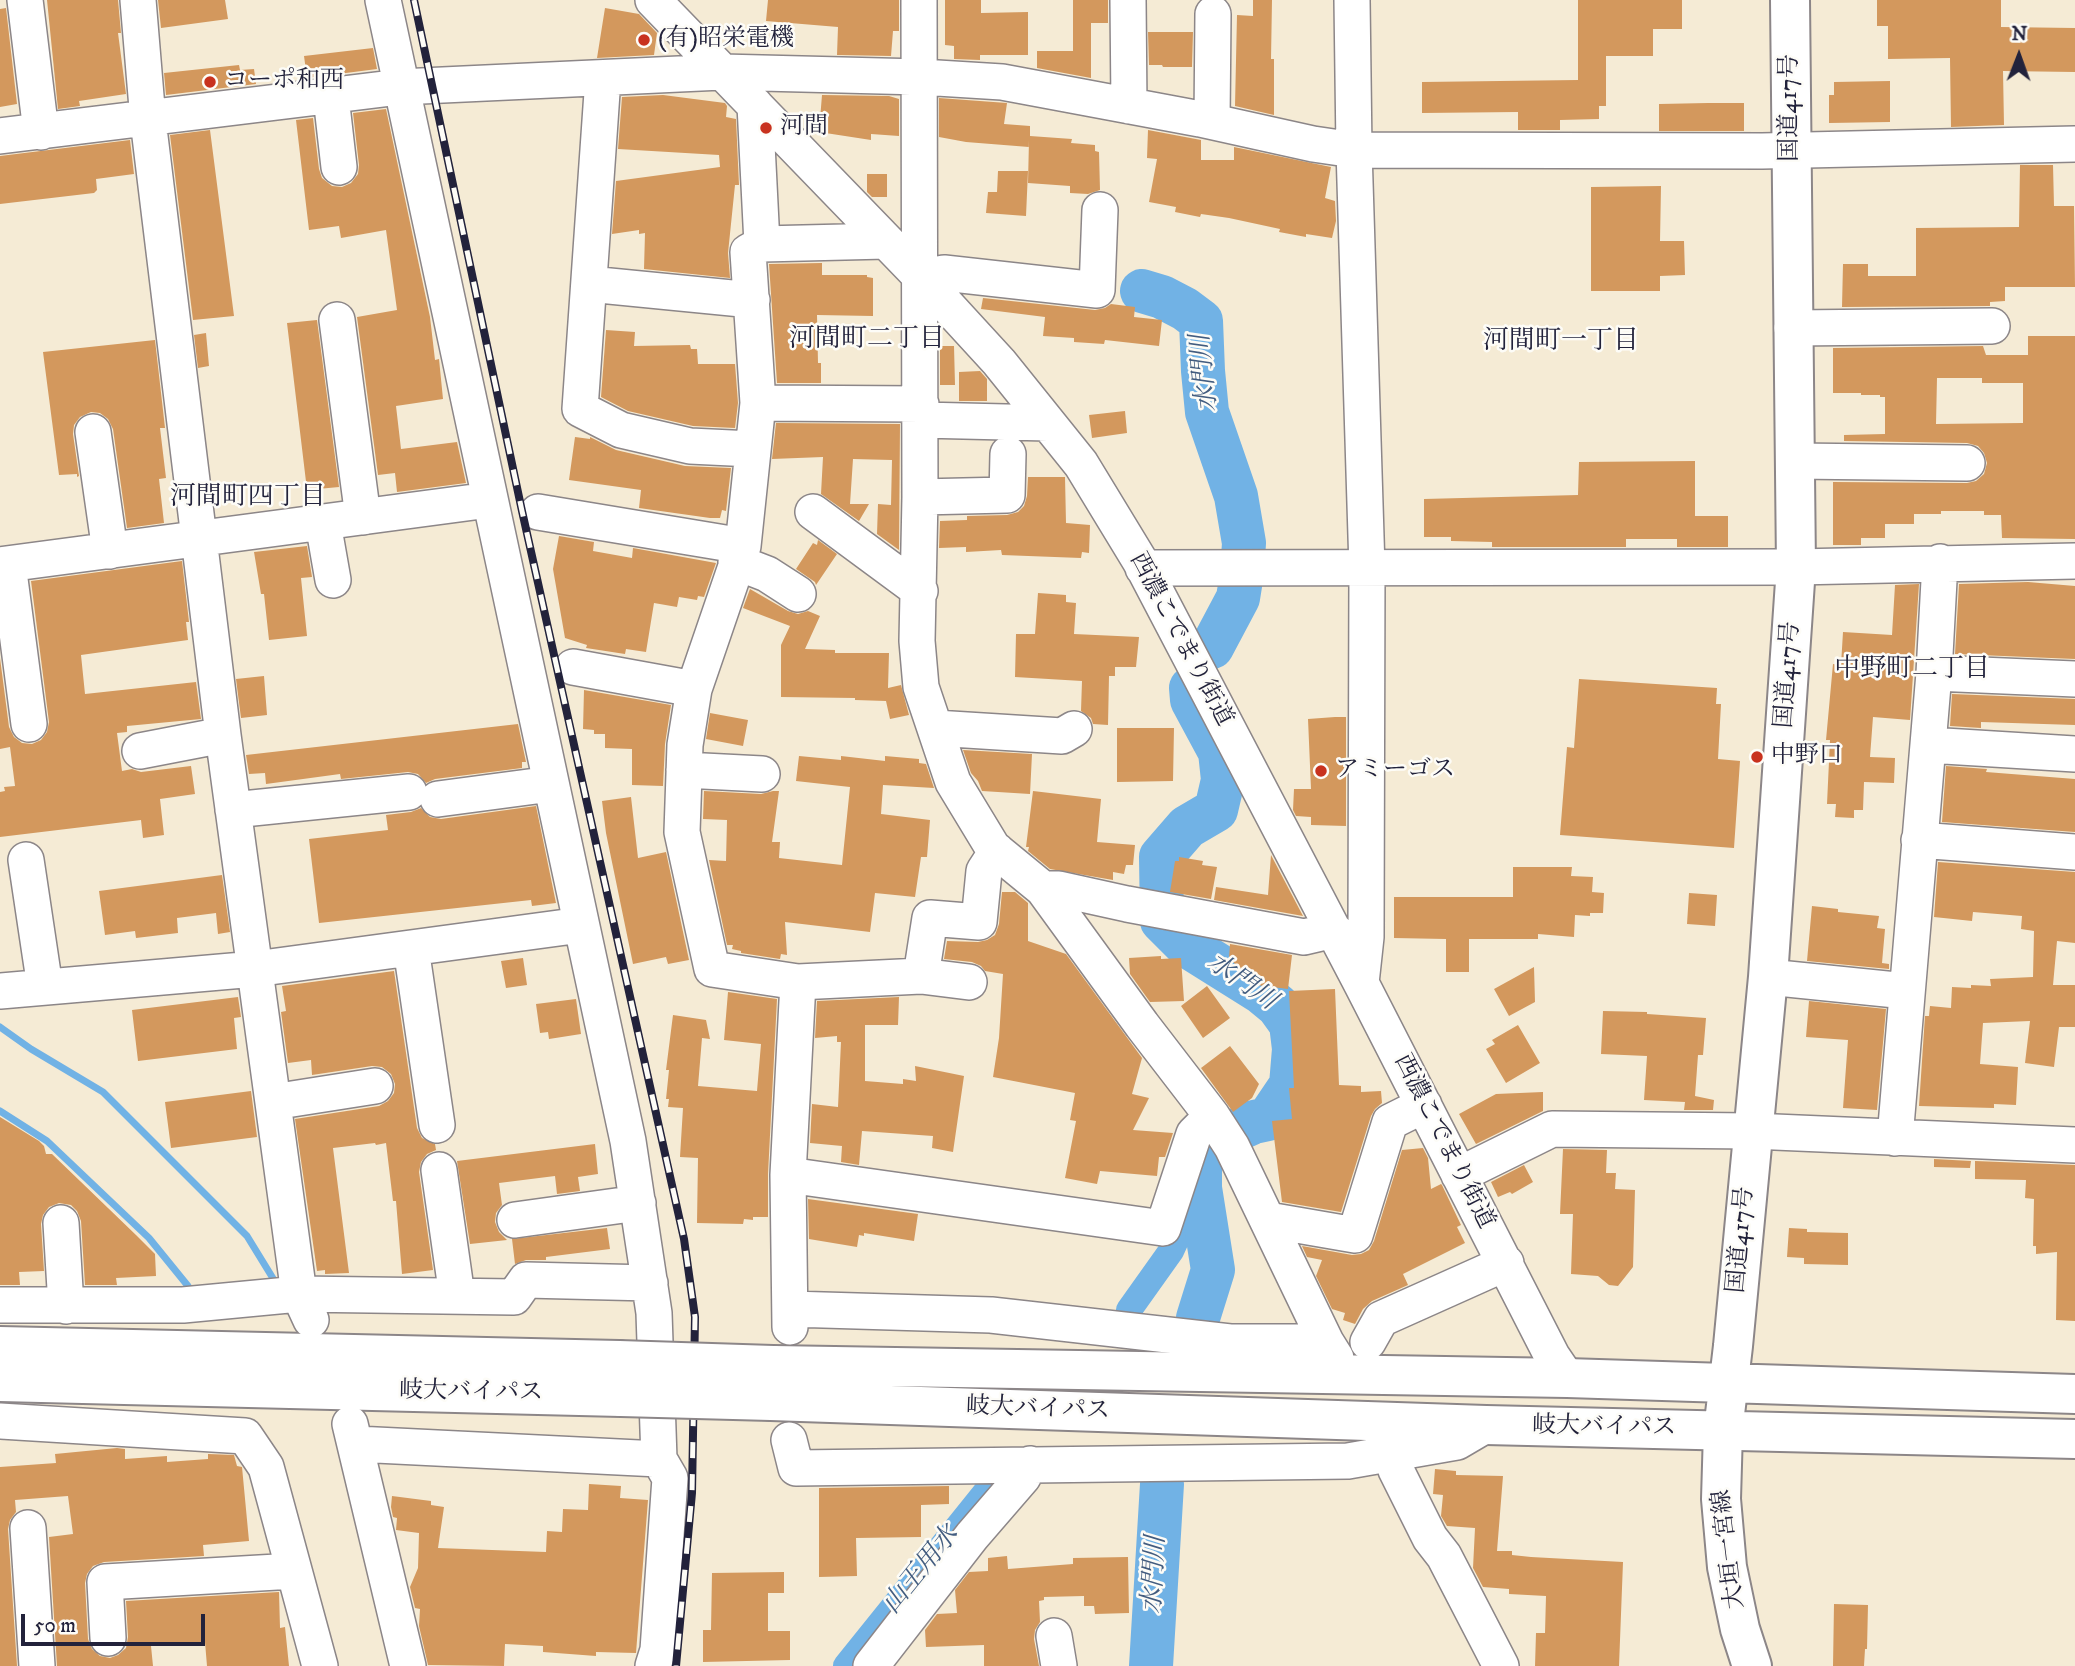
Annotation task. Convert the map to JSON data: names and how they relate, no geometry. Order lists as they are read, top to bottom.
{
  "streets": {
    "main road": ["国道417号", "岐大バイパス", "大垣一宮線"],
    "street": ["西濃こでまり街道"]
  },
  "crossings": [
    ["国道417号", "岐大バイパス"],
    ["国道417号", "大垣一宮線"],
    ["西濃こでまり街道", "岐大バイパス"],
    ["岐大バイパス", "大垣一宮線"]
  ],
  "districts": [
    "河間町二丁目",
    "河間町一丁目",
    "河間町四丁目",
    "中野町二丁目"
  ],
  "water": ["水門川", "山王用水"],
  "places": [
    "(有)昭栄電機",
    "コーポ和西",
    "河間",
    "中野口",
    "アミーゴス"
  ],
  "scale_bar": "50 m",
  "north": "top"
}
